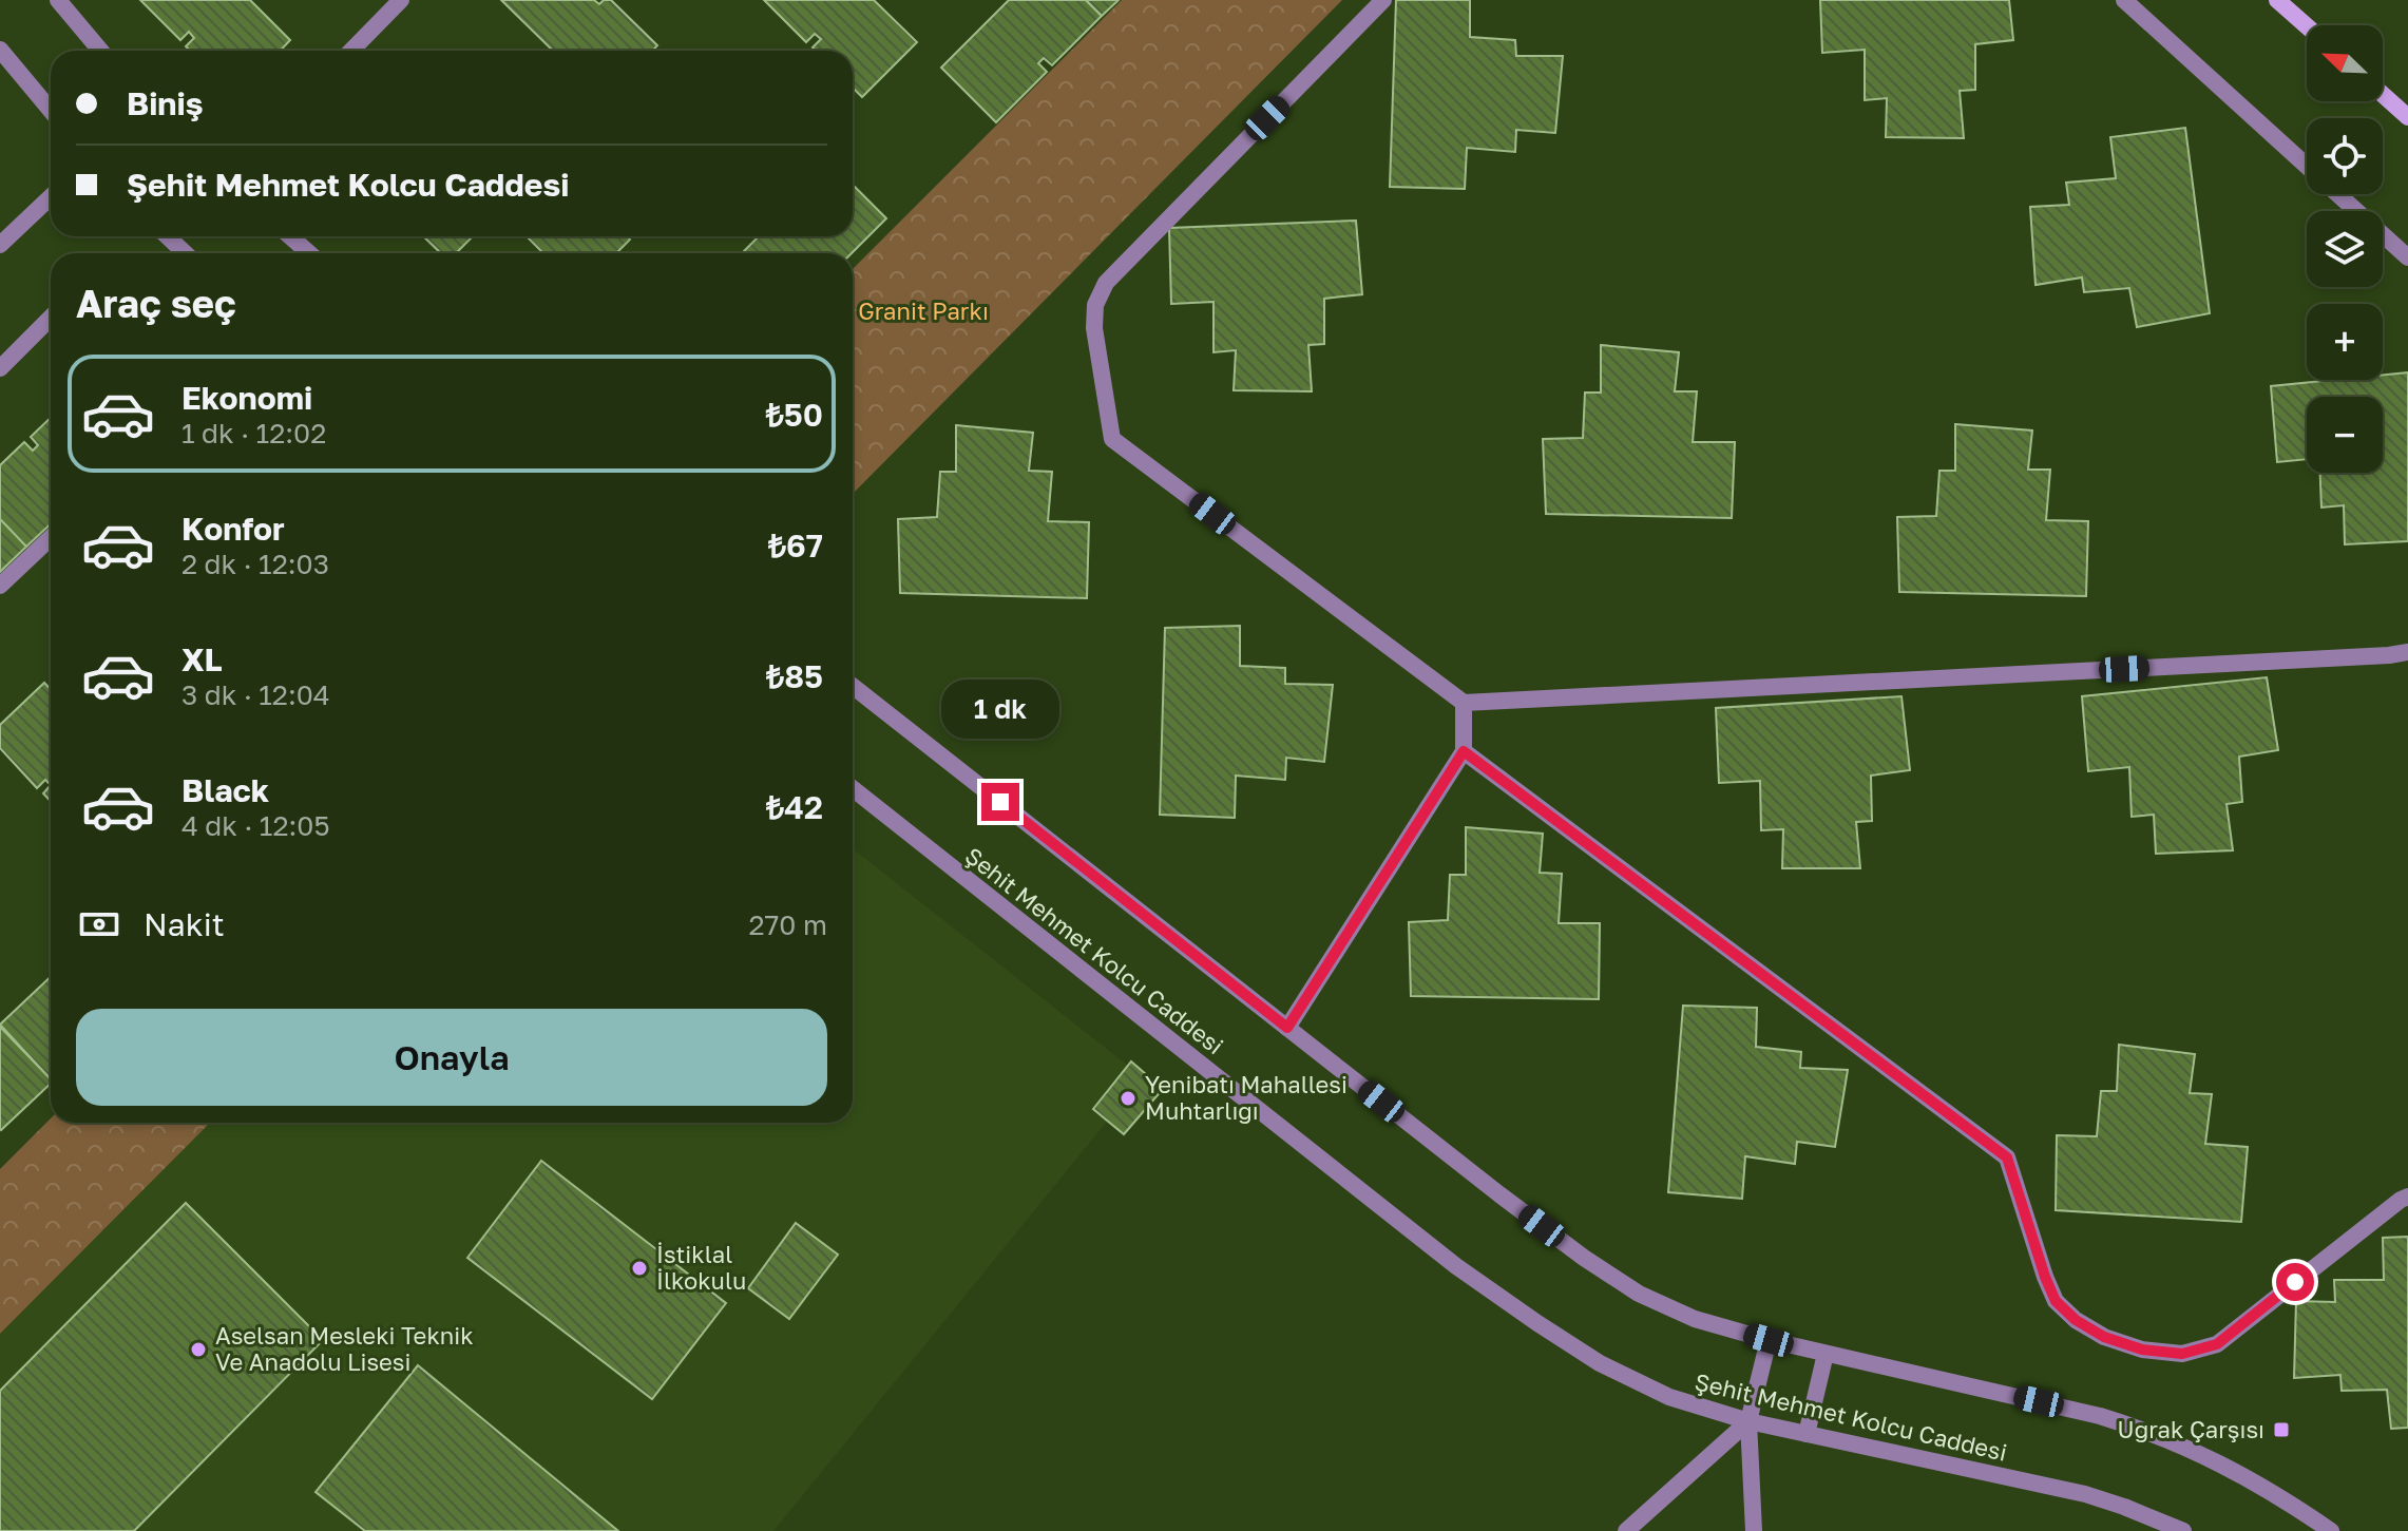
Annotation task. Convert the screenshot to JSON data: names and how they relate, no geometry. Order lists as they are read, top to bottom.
{
  "streets": {
    "street": ["Şehit Mehmet Kolcu Caddesi"]
  },
  "parks": ["Granit Parkı"],
  "places": {
    "other": ["Yenibatı Mahallesi Muhtarlığı", "İstiklal İlkokulu", "Aselsan Mesleki Teknik Ve Anadolu Lisesi"],
    "transit": ["Uğrak Çarşısı"]
  },
  "north": "top left",
  "page": {
    "map_buttons": ["+", "−"],
    "banner": ["Biniş", "Şehit Mehmet Kolcu Caddesi"],
    "heading": "Araç seç",
    "list": [
      {
        "name": "Ekonomi",
        "note": "1 dk · 12:02",
        "value": "₺50"
      },
      {
        "name": "Konfor",
        "note": "2 dk · 12:03",
        "value": "₺67"
      },
      {
        "name": "XL",
        "note": "3 dk · 12:04",
        "value": "₺85"
      },
      {
        "name": "Black",
        "note": "4 dk · 12:05",
        "value": "₺42"
      }
    ],
    "bubble": "1 dk",
    "pay": ["Nakit", "270 m"],
    "buttons": "Onayla"
  }
}
